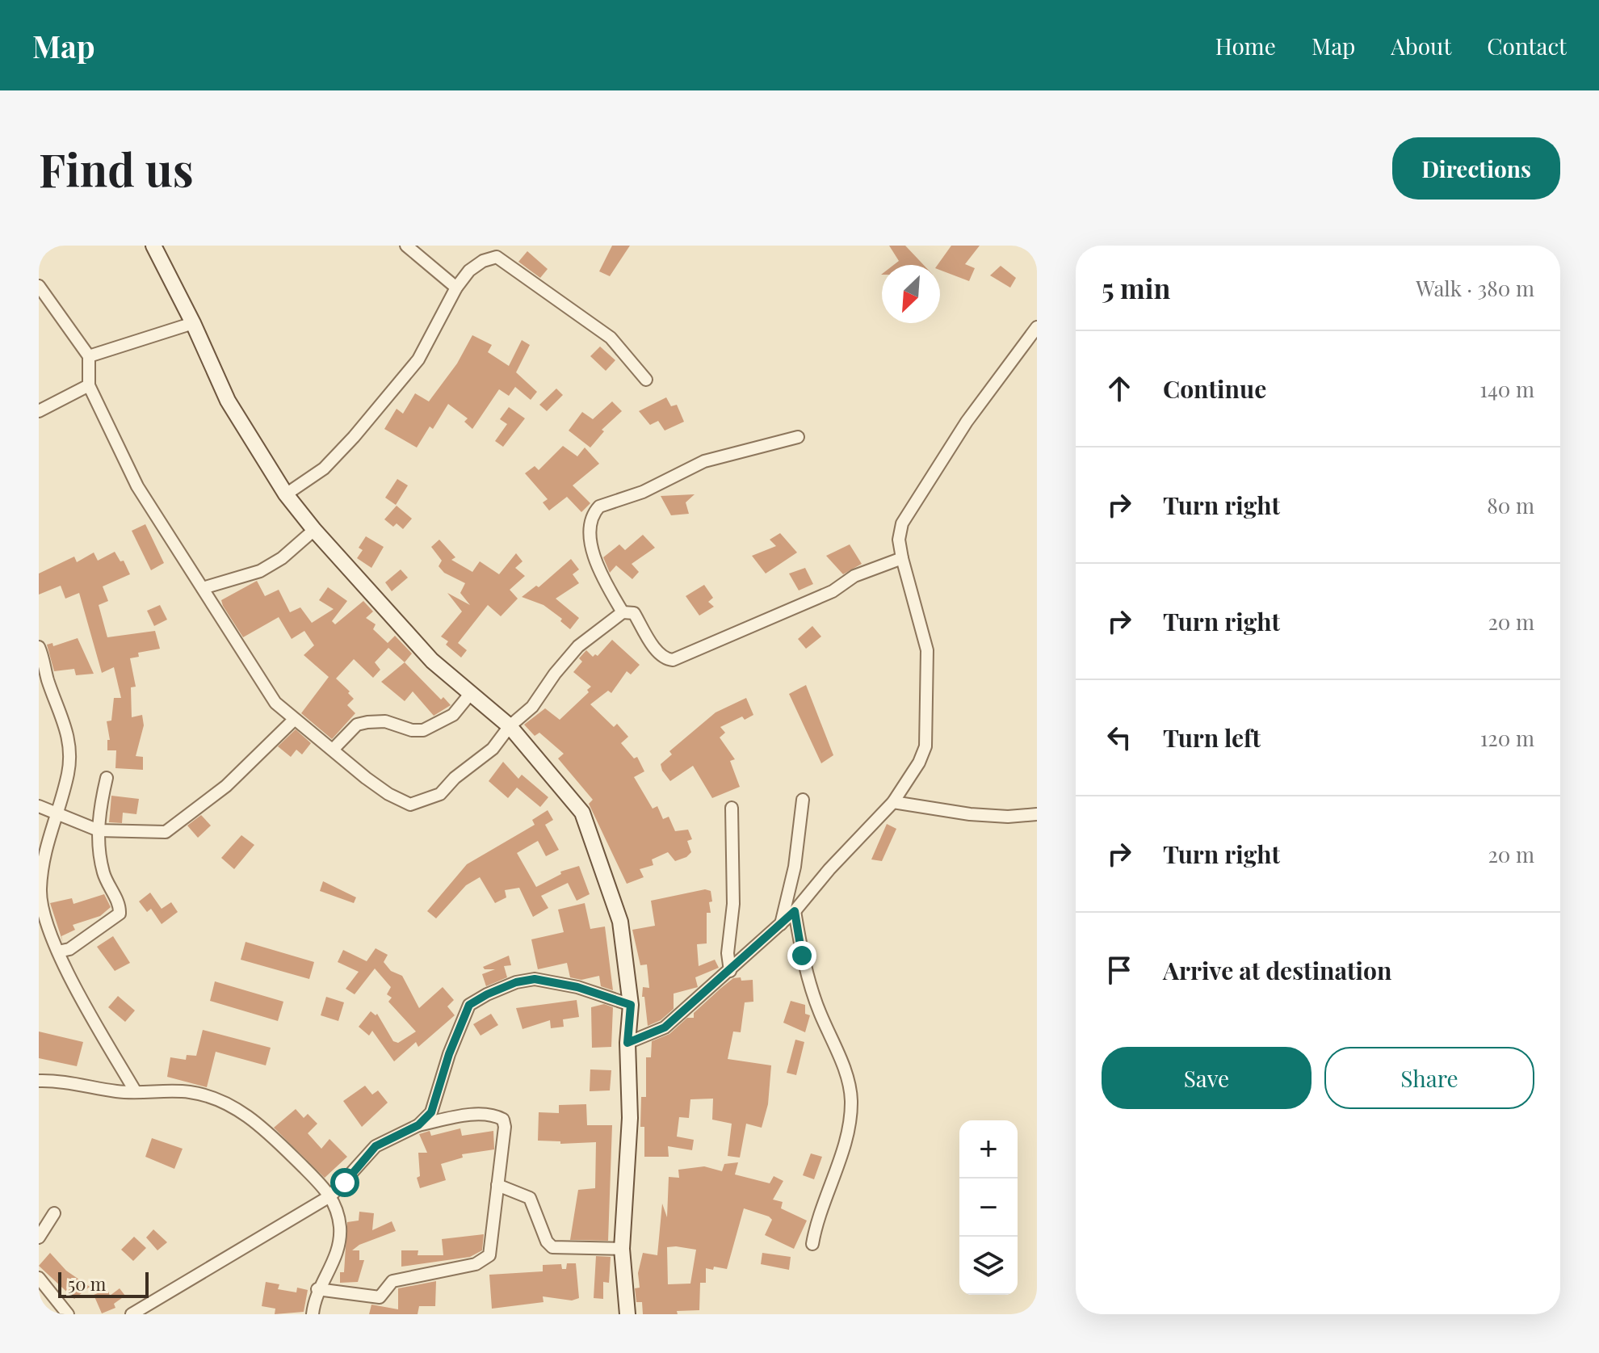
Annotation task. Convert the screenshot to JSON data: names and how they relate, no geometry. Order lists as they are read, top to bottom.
{
  "scale_bar": "50 m",
  "north": "bottom left",
  "page": {
    "header": "Map",
    "nav": [
      "Home",
      "Map",
      "About",
      "Contact"
    ],
    "buttons": [
      "Directions",
      ["Save", "Share"]
    ],
    "title": "Find us",
    "heading": ["5 min", "Walk · 380 m"],
    "list": [
      ["Continue", "140 m"],
      ["Turn right", "80 m"],
      ["Turn right", "20 m"],
      ["Turn left", "120 m"],
      ["Turn right", "20 m"],
      "Arrive at destination"
    ],
    "map_buttons": ["+", "−"],
    "scale": "50 m"
  }
}
